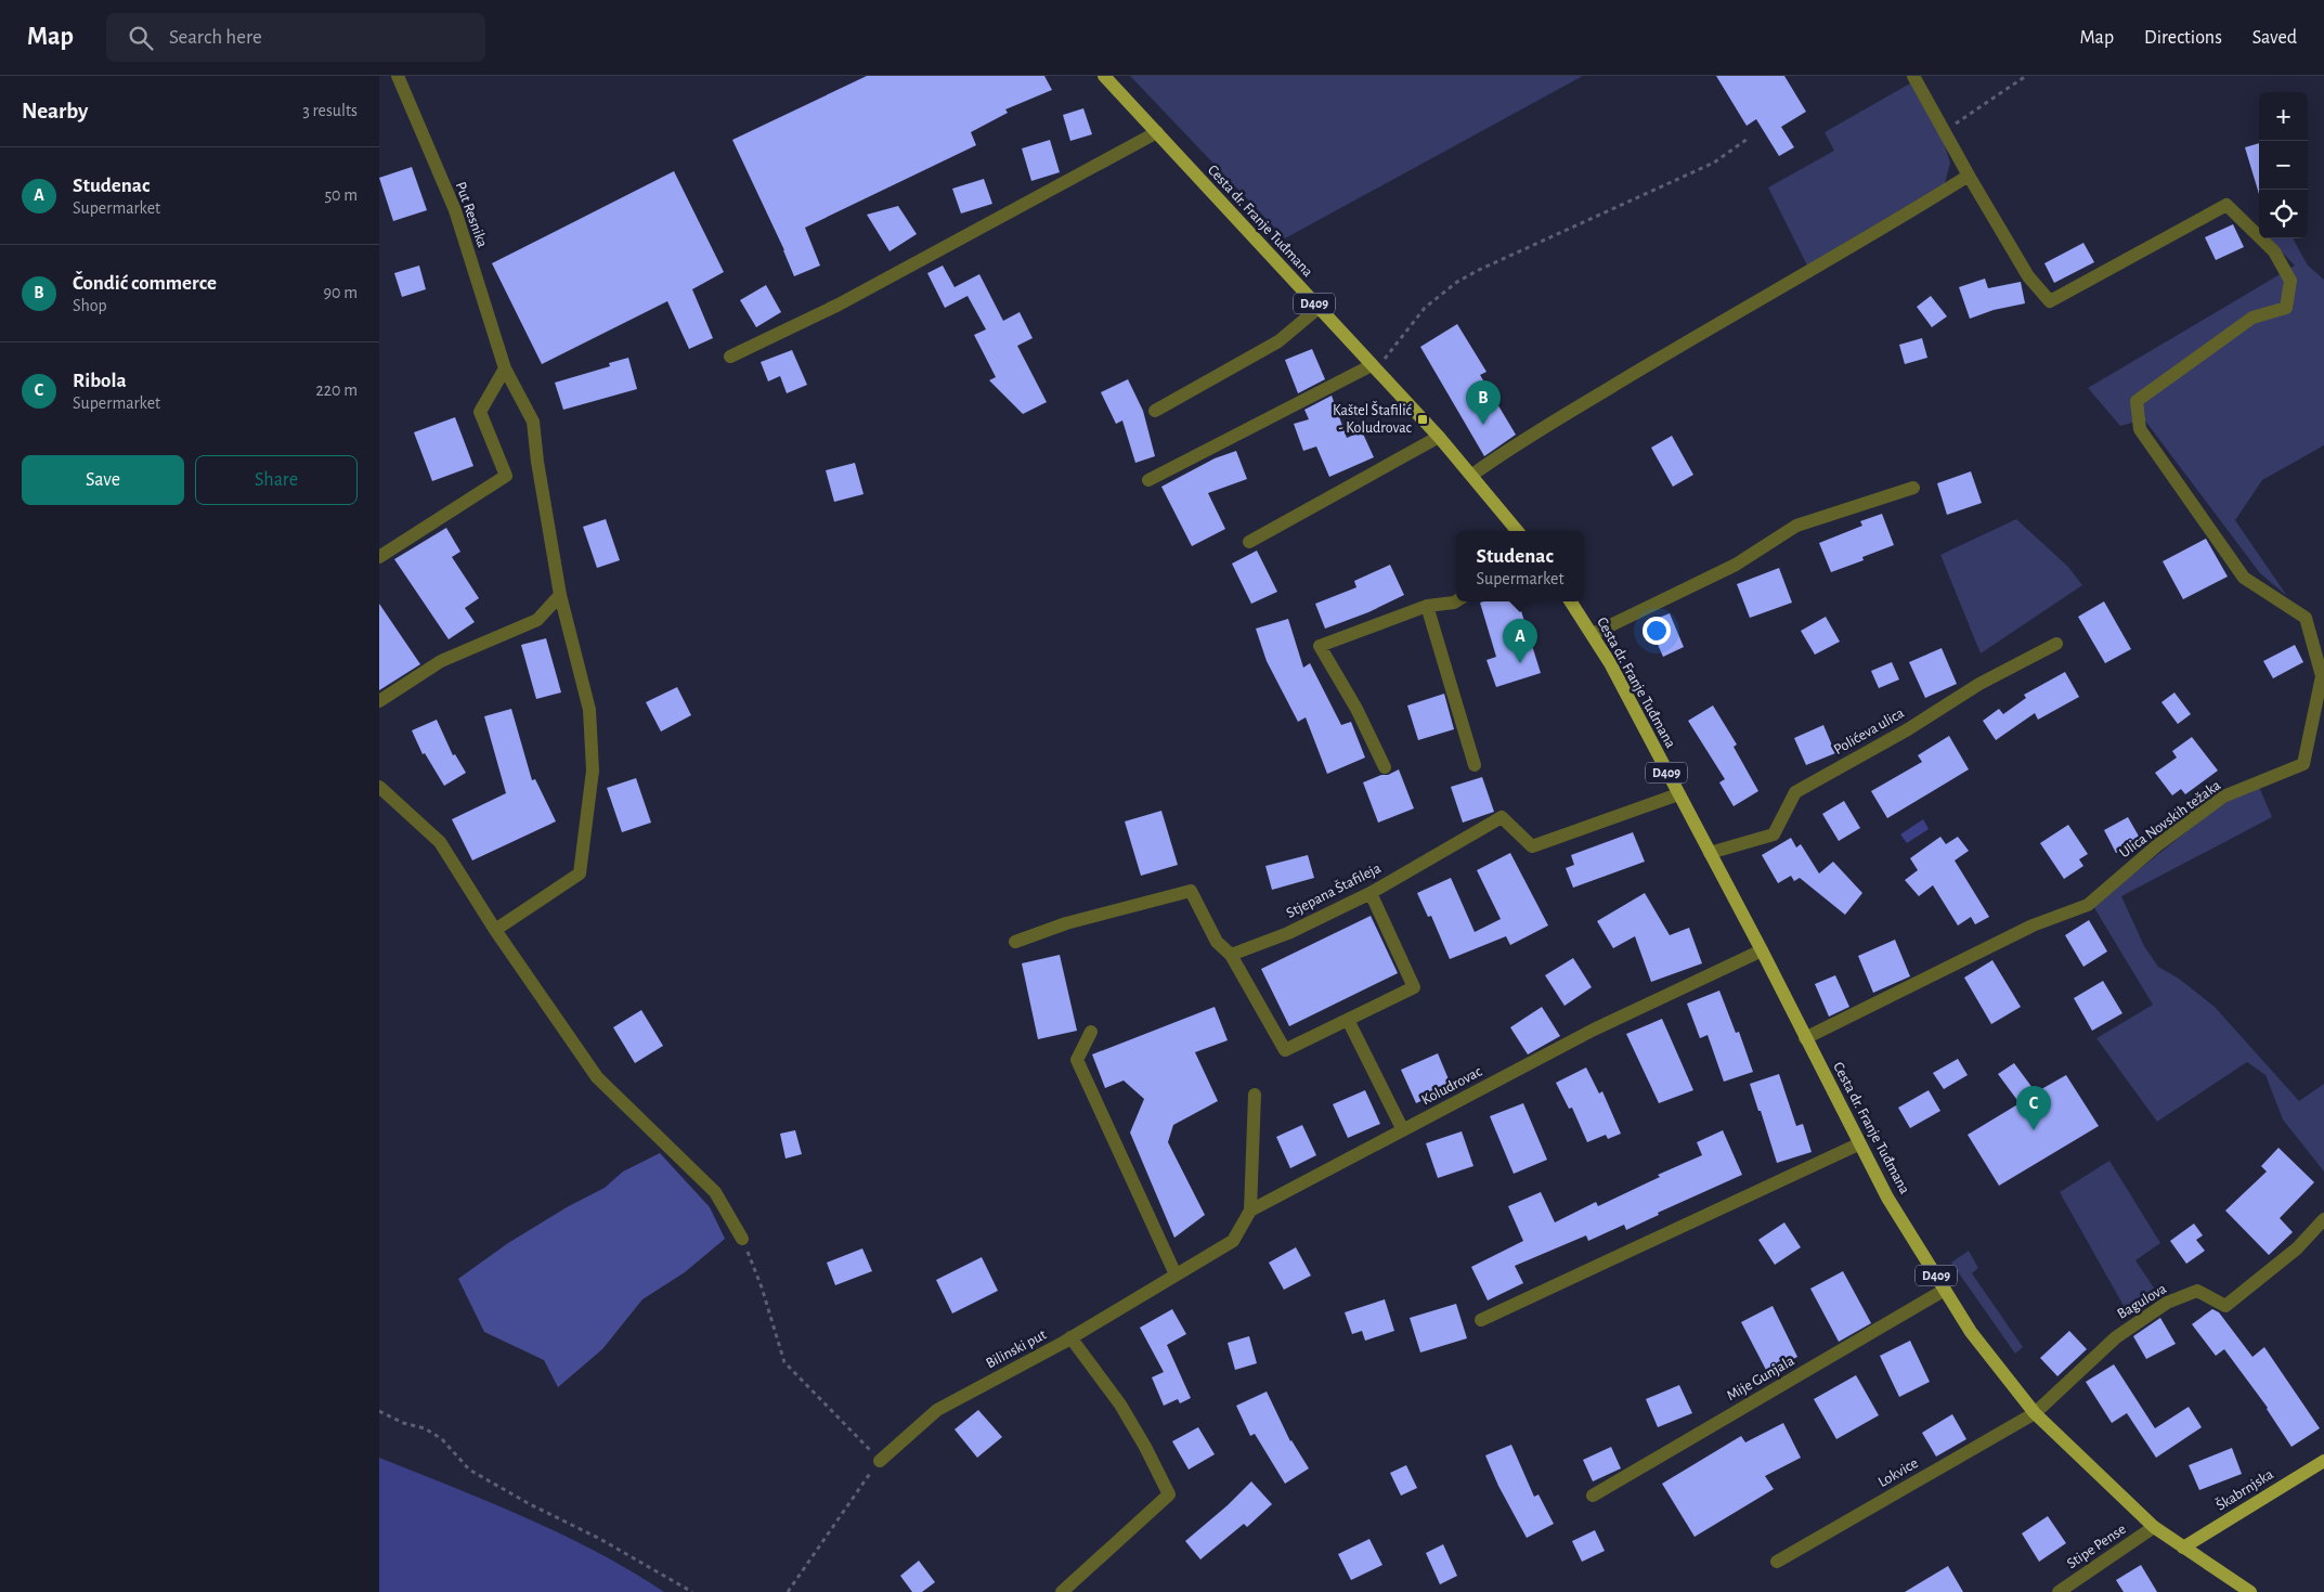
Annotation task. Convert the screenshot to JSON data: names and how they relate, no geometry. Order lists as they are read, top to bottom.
{
  "streets": {
    "main road": ["Cesta dr. Franje Tuđmana", "D409", "Škabrnjska"],
    "street": [
      "Put Resnika",
      "Polićeva ulica",
      "Ulica Novskih težaka",
      "Stjepana Štafileja",
      "Koludrovac",
      "Bagulova",
      "Bilinski put",
      "Mije Gunjala",
      "Lokvice",
      "Stipe Pense"
    ]
  },
  "crossings": [
    ["Cesta dr. Franje Tuđmana", "Polićeva ulica"],
    ["Cesta dr. Franje Tuđmana", "Ulica Novskih težaka"],
    ["Cesta dr. Franje Tuđmana", "Stjepana Štafileja"],
    ["Cesta dr. Franje Tuđmana", "Koludrovac"],
    ["Cesta dr. Franje Tuđmana", "Bagulova"],
    ["Cesta dr. Franje Tuđmana", "Mije Gunjala"],
    ["Cesta dr. Franje Tuđmana", "Lokvice"],
    ["Cesta dr. Franje Tuđmana", "Škabrnjska"],
    ["Cesta dr. Franje Tuđmana", "Stipe Pense"],
    ["Bagulova", "Lokvice"]
  ],
  "places": {
    "transit": ["Kaštel Štafilić - Koludrovac"]
  },
  "page": {
    "header": "Map",
    "search": "Search here",
    "nav": ["Map", "Directions", "Saved"],
    "heading": ["Nearby", "3 results"],
    "map_buttons": ["+", "−"],
    "list": [
      {
        "mark": "A",
        "name": "Studenac",
        "note": "Supermarket",
        "value": "50 m"
      },
      {
        "mark": "B",
        "name": "Čondić commerce",
        "note": "Shop",
        "value": "90 m"
      },
      {
        "mark": "C",
        "name": "Ribola",
        "note": "Supermarket",
        "value": "220 m"
      }
    ],
    "pins": ["B", "A", "C"],
    "buttons": ["Save", "Share"],
    "popup": ["Studenac", "Supermarket"]
  }
}
